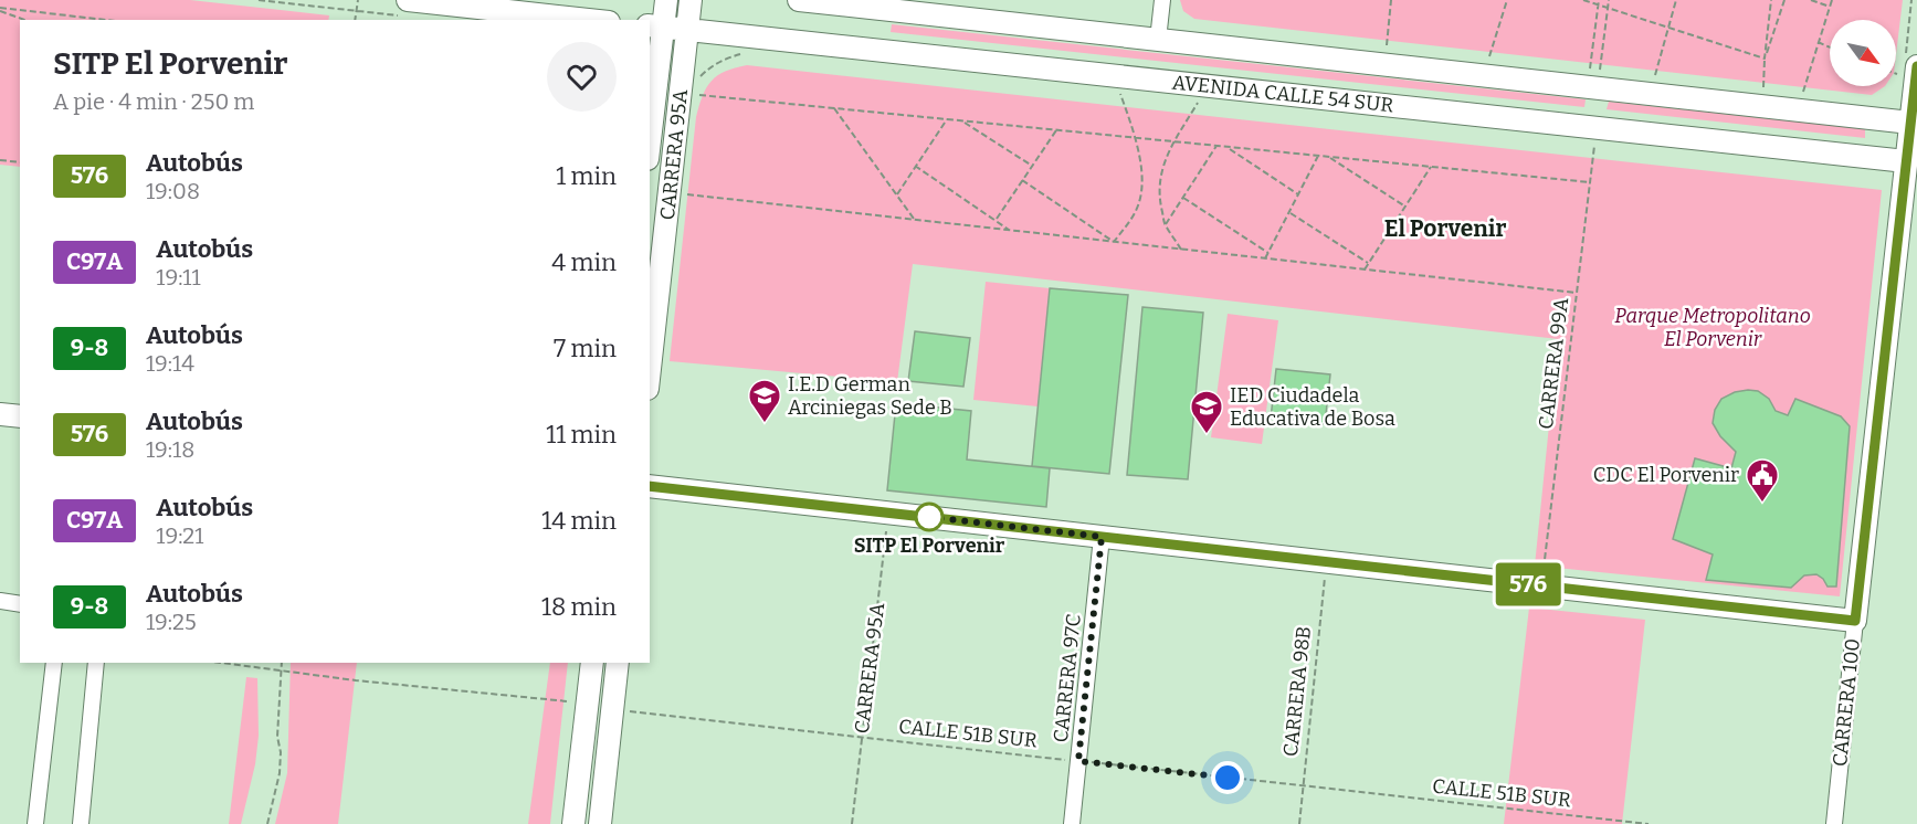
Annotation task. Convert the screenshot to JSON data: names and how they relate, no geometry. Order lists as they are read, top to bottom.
{
  "streets": {
    "street": [
      "AVENIDA CALLE 54 SUR",
      "CARRERA 95A",
      "CARRERA 97C",
      "CARRERA 100"
    ],
    "path": ["CARRERA 99A", "CARRERA 98B", "CALLE 51B SUR"]
  },
  "crossings": [
    ["AVENIDA CALLE 54 SUR", "CARRERA 95A"],
    ["AVENIDA CALLE 54 SUR", "CARRERA 100"],
    ["CARRERA 95A", "CALLE 51B SUR"],
    ["CARRERA 97C", "CALLE 51B SUR"],
    ["CARRERA 98B", "CALLE 51B SUR"]
  ],
  "districts": ["El Porvenir"],
  "parks": ["Parque Metropolitano El Porvenir"],
  "places": {
    "school or university": ["I.E.D German Arciniegas Sede B", "IED Ciudadela Educativa de Bosa"],
    "public building": ["CDC El Porvenir"],
    "other": ["SITP El Porvenir"]
  },
  "lines": ["bus line 576"],
  "north": "bottom right",
  "page": {
    "on_map": "576",
    "heading": ["SITP El Porvenir", "A pie · 4 min · 250 m"],
    "list": [
      {
        "mark": "576",
        "name": "Autobús",
        "note": "19:08",
        "value": "1 min"
      },
      {
        "mark": "C97A",
        "name": "Autobús",
        "note": "19:11",
        "value": "4 min"
      },
      {
        "mark": "9-8",
        "name": "Autobús",
        "note": "19:14",
        "value": "7 min"
      },
      {
        "mark": "576",
        "name": "Autobús",
        "note": "19:18",
        "value": "11 min"
      },
      {
        "mark": "C97A",
        "name": "Autobús",
        "note": "19:21",
        "value": "14 min"
      },
      {
        "mark": "9-8",
        "name": "Autobús",
        "note": "19:25",
        "value": "18 min"
      }
    ]
  }
}
